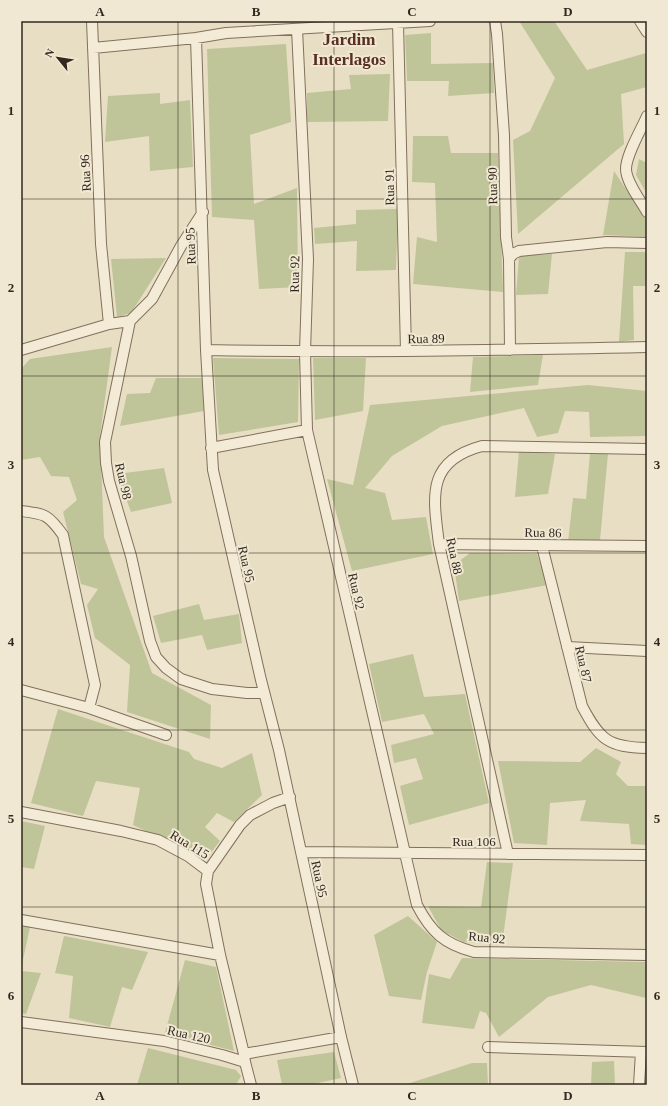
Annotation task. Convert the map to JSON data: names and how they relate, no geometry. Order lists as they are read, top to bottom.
{
  "streets": {
    "street": [
      "Rua 96",
      "Rua 90",
      "Rua 91",
      "Rua 95",
      "Rua 92",
      "Rua 89",
      "Rua 98",
      "Rua 86",
      "Rua 88",
      "Rua 87",
      "Rua 106",
      "Rua 115",
      "Rua 120"
    ]
  },
  "crossings": [
    ["Rua 90", "Rua 89"],
    ["Rua 91", "Rua 89"],
    ["Rua 95", "Rua 89"],
    ["Rua 95", "Rua 98"],
    ["Rua 95", "Rua 106"],
    ["Rua 95", "Rua 120"],
    ["Rua 92", "Rua 89"],
    ["Rua 92", "Rua 106"],
    ["Rua 86", "Rua 88"],
    ["Rua 86", "Rua 87"],
    ["Rua 88", "Rua 106"],
    ["Rua 115", "Rua 120"]
  ],
  "districts": ["Jardim Interlagos"],
  "north": "top left",
  "grid": {
    "columns": [
      "A",
      "B",
      "C",
      "D"
    ],
    "rows": [
      "1",
      "2",
      "3",
      "4",
      "5",
      "6"
    ]
  }
}
